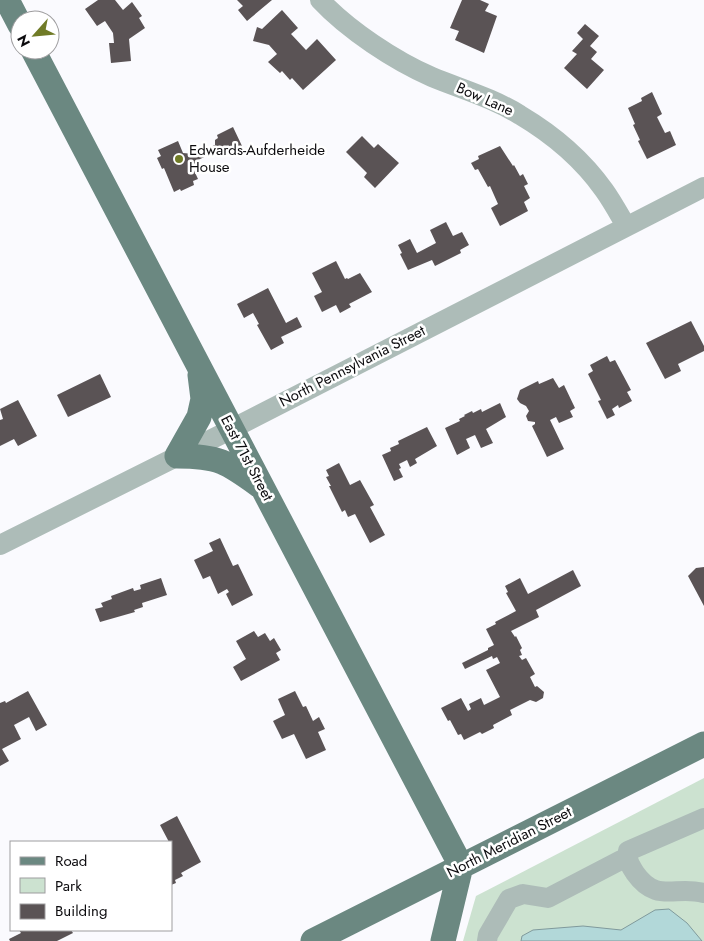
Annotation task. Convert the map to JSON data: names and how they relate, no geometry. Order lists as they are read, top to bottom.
{
  "streets": {
    "main road": ["East 71st Street", "North Meridian Street"],
    "street": ["Bow Lane", "North Pennsylvania Street"]
  },
  "crossings": [
    ["Bow Lane", "North Pennsylvania Street"],
    ["North Pennsylvania Street", "East 71st Street"],
    ["East 71st Street", "North Meridian Street"]
  ],
  "places": ["Edwards-Aufderheide House"],
  "legend": ["Road", "Park", "Building"],
  "north": "bottom left"
}
